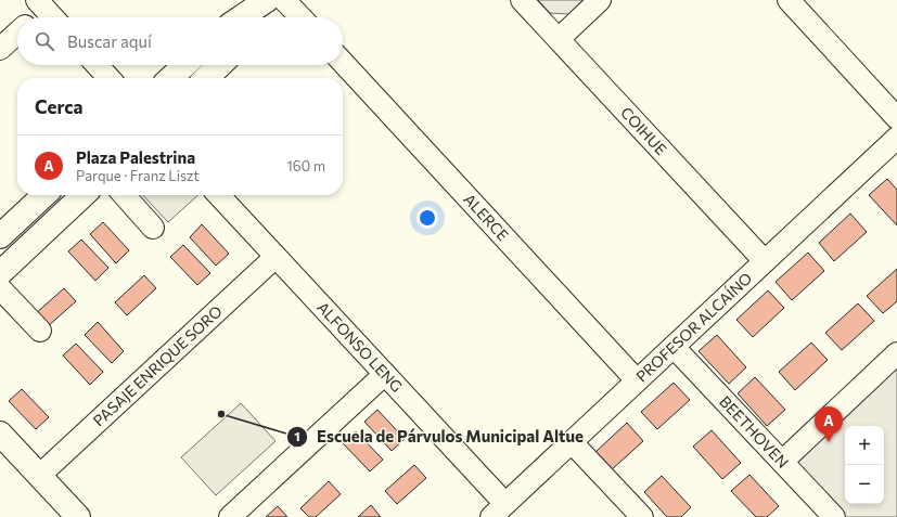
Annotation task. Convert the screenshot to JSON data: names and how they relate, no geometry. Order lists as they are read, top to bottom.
{
  "streets": {
    "street": [
      "COIHUE",
      "ALERCE",
      "PROFESOR ALCAÍNO",
      "ALFONSO LENG",
      "PASAJE ENRIQUE SORO",
      "BEETHOVEN"
    ]
  },
  "crossings": [
    ["COIHUE", "PROFESOR ALCAÍNO"],
    ["ALERCE", "PROFESOR ALCAÍNO"],
    ["PROFESOR ALCAÍNO", "ALFONSO LENG"],
    ["PROFESOR ALCAÍNO", "BEETHOVEN"],
    ["ALFONSO LENG", "PASAJE ENRIQUE SORO"]
  ],
  "places": ["Escuela de Párvulos Municipal Altue"],
  "page": {
    "search": "Buscar aquí",
    "heading": "Cerca",
    "list": [
      {
        "mark": "A",
        "name": "Plaza Palestrina",
        "note": "Parque · Franz Liszt",
        "value": "160 m"
      }
    ],
    "pins": "A",
    "map_buttons": ["+", "−"]
  }
}
